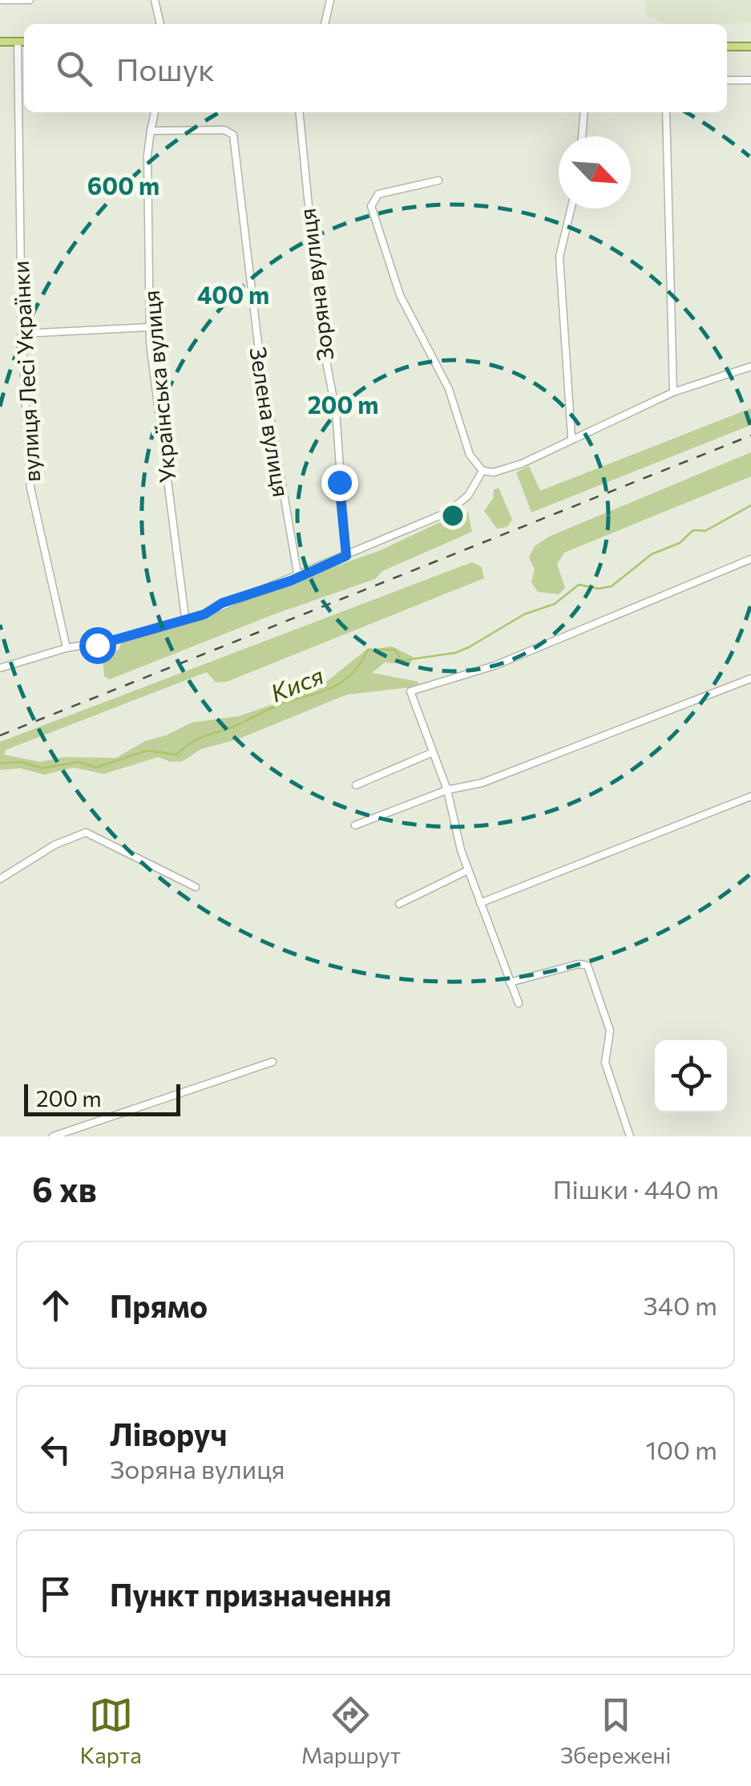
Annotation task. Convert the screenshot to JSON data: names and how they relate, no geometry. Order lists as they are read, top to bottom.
{
  "streets": {
    "street": [
      "Зоряна вулиця",
      "вулиця Лесі Українки",
      "Українська вулиця",
      "Зелена вулиця"
    ]
  },
  "crossings": [
    ["Українська вулиця", "Зелена вулиця"]
  ],
  "water": ["Кися"],
  "scale_bar": "200 m",
  "north": "bottom right",
  "page": {
    "search": "Пошук",
    "scale": "200 m",
    "heading": ["6 хв", "Пішки · 440 m"],
    "list": [
      ["Прямо", "340 m"],
      ["Ліворуч", "Зоряна вулиця", "100 m"],
      "Пункт призначення"
    ],
    "nav": ["Карта", "Маршрут", "Збережені"]
  },
  "rings": ["600 m", "400 m", "200 m"]
}
